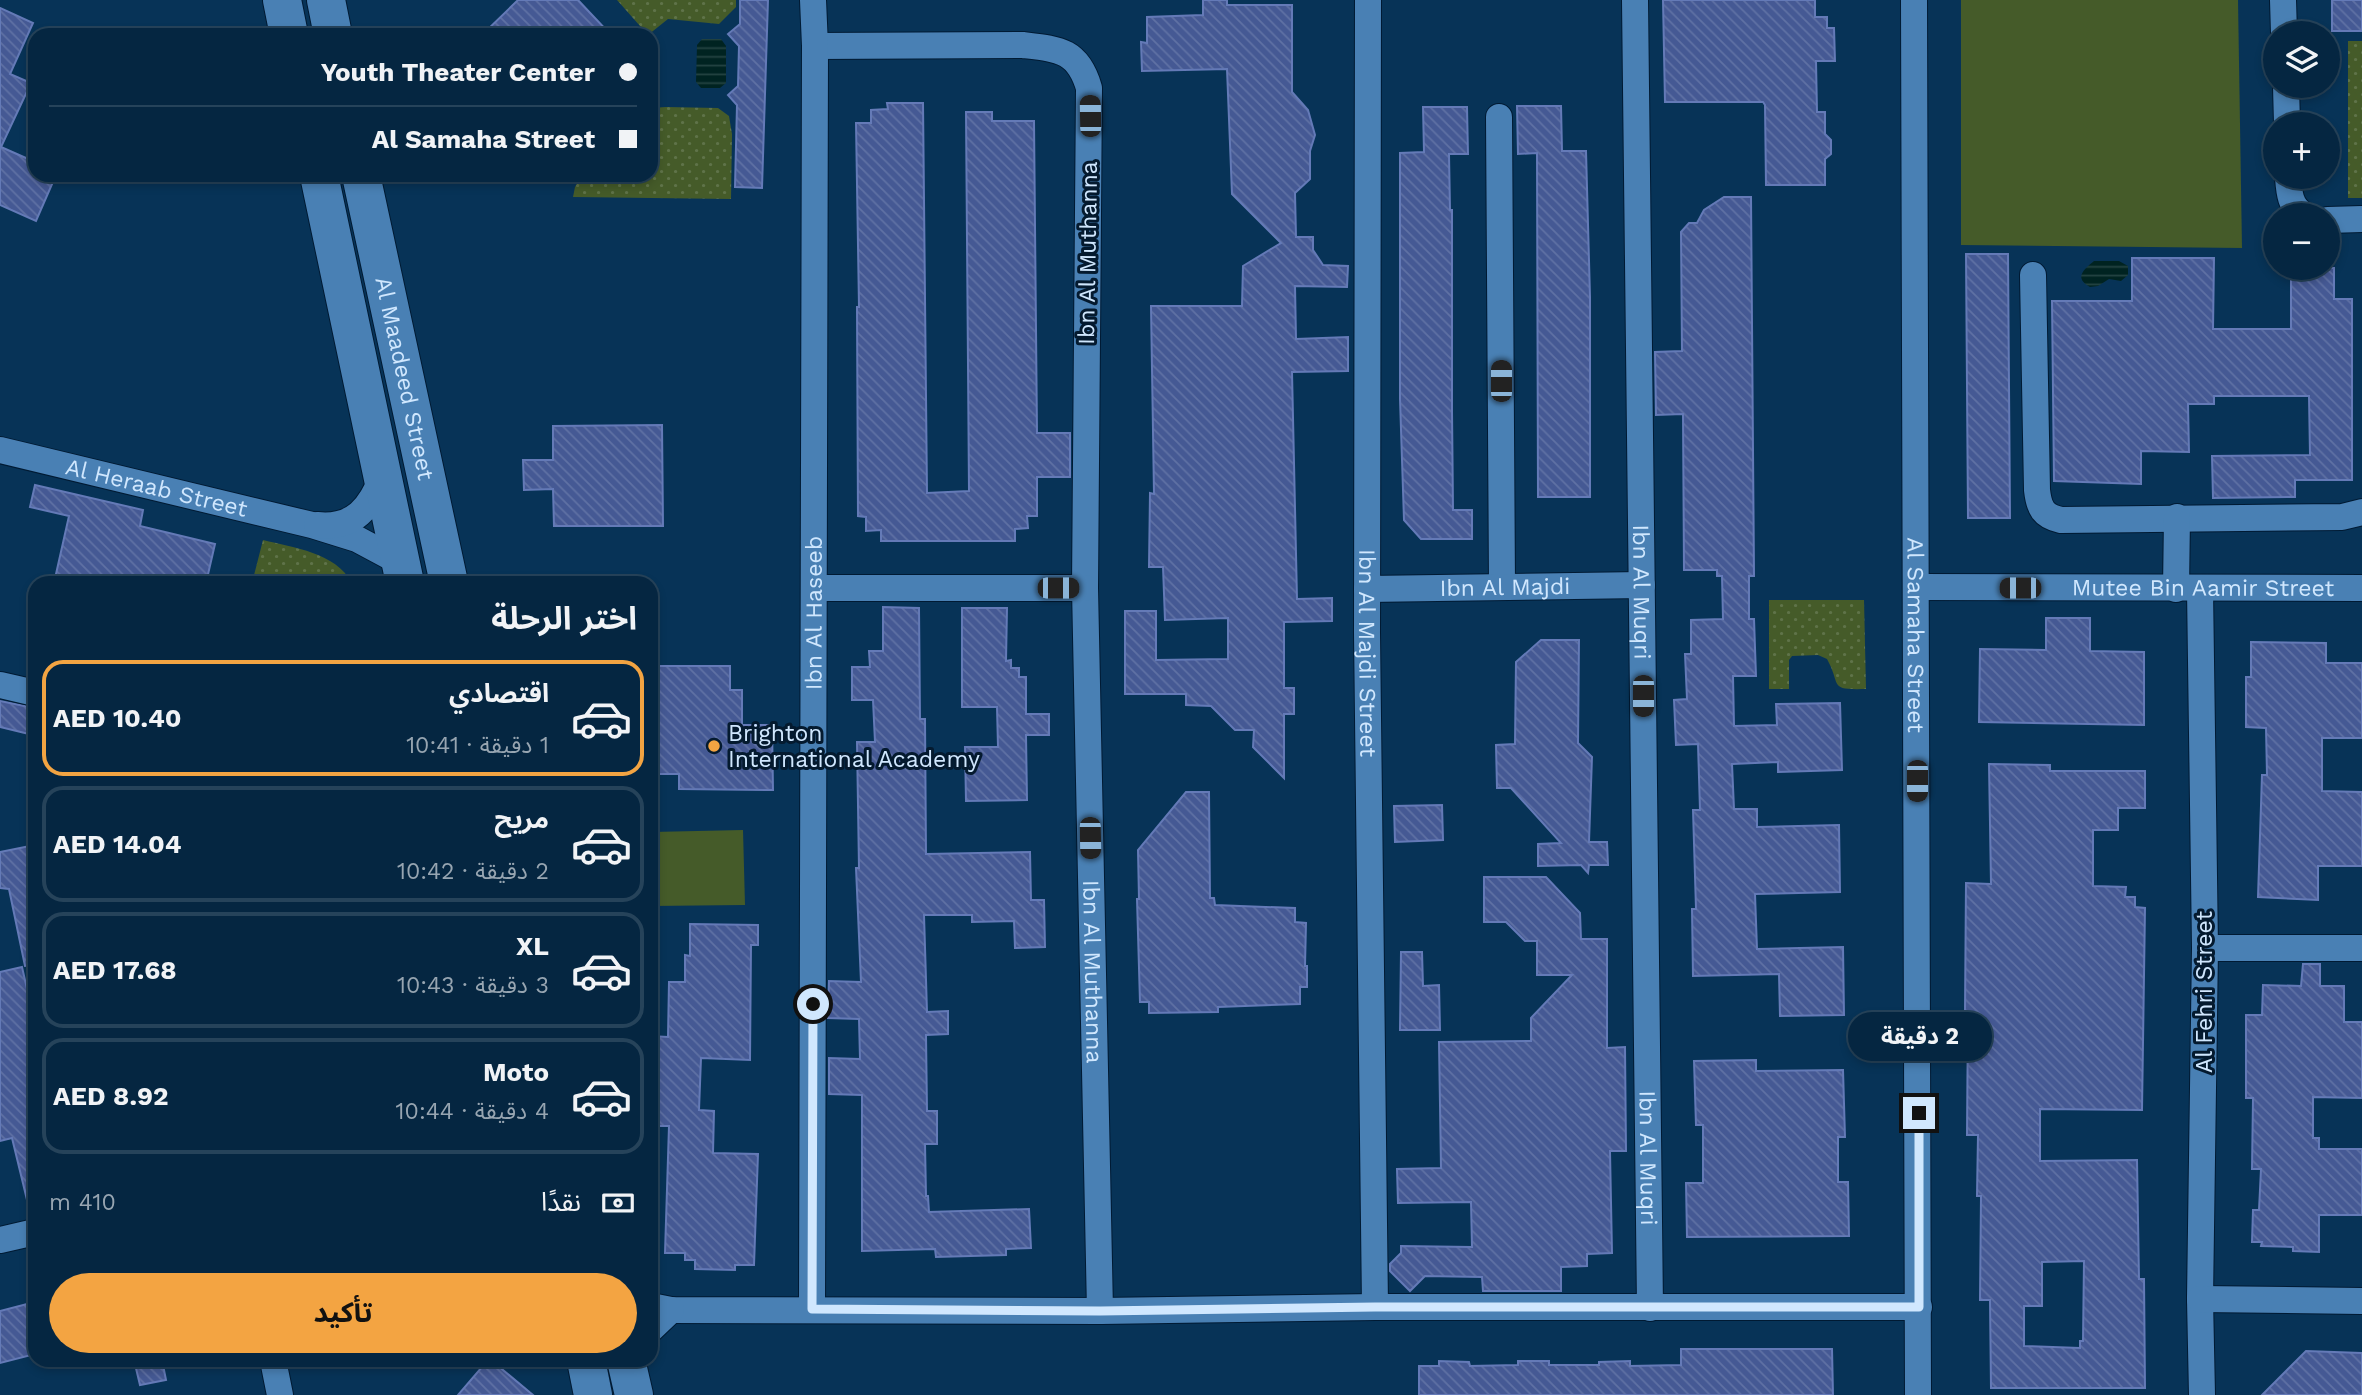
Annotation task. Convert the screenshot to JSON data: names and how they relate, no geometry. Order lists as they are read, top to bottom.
{
  "streets": {
    "street": [
      "Ibn Al Muthanna",
      "Al Maadeed Street",
      "Al Heraab Street",
      "Ibn Al Majdi",
      "Mutee Bin Aamir Street",
      "Ibn Al Muqri",
      "Ibn Al Haseeb",
      "Al Samaha Street",
      "Ibn Al Majdi Street",
      "Al Fehri Street"
    ]
  },
  "crossings": [
    ["Ibn Al Muthanna", "Ibn Al Haseeb"],
    ["Al Maadeed Street", "Al Heraab Street"],
    ["Ibn Al Majdi", "Ibn Al Muqri"],
    ["Ibn Al Majdi", "Ibn Al Majdi Street"],
    ["Mutee Bin Aamir Street", "Al Samaha Street"],
    ["Mutee Bin Aamir Street", "Al Fehri Street"]
  ],
  "places": ["Brighton International Academy"],
  "page": {
    "map_buttons": ["+", "−"],
    "banner": ["Youth Theater Center", "Al Samaha Street"],
    "heading": "اختر الرحلة",
    "list": [
      {
        "name": "اقتصادي",
        "note": "1 دقيقة · 10:41",
        "value": "AED 10.40"
      },
      {
        "name": "مريح",
        "note": "2 دقيقة · 10:42",
        "value": "AED 14.04"
      },
      {
        "name": "XL",
        "note": "3 دقيقة · 10:43",
        "value": "AED 17.68"
      },
      {
        "name": "Moto",
        "note": "4 دقيقة · 10:44",
        "value": "AED 8.92"
      }
    ],
    "bubble": "2 دقيقة",
    "pay": ["نقدًا", "410 m"],
    "buttons": "تأكيد"
  }
}
